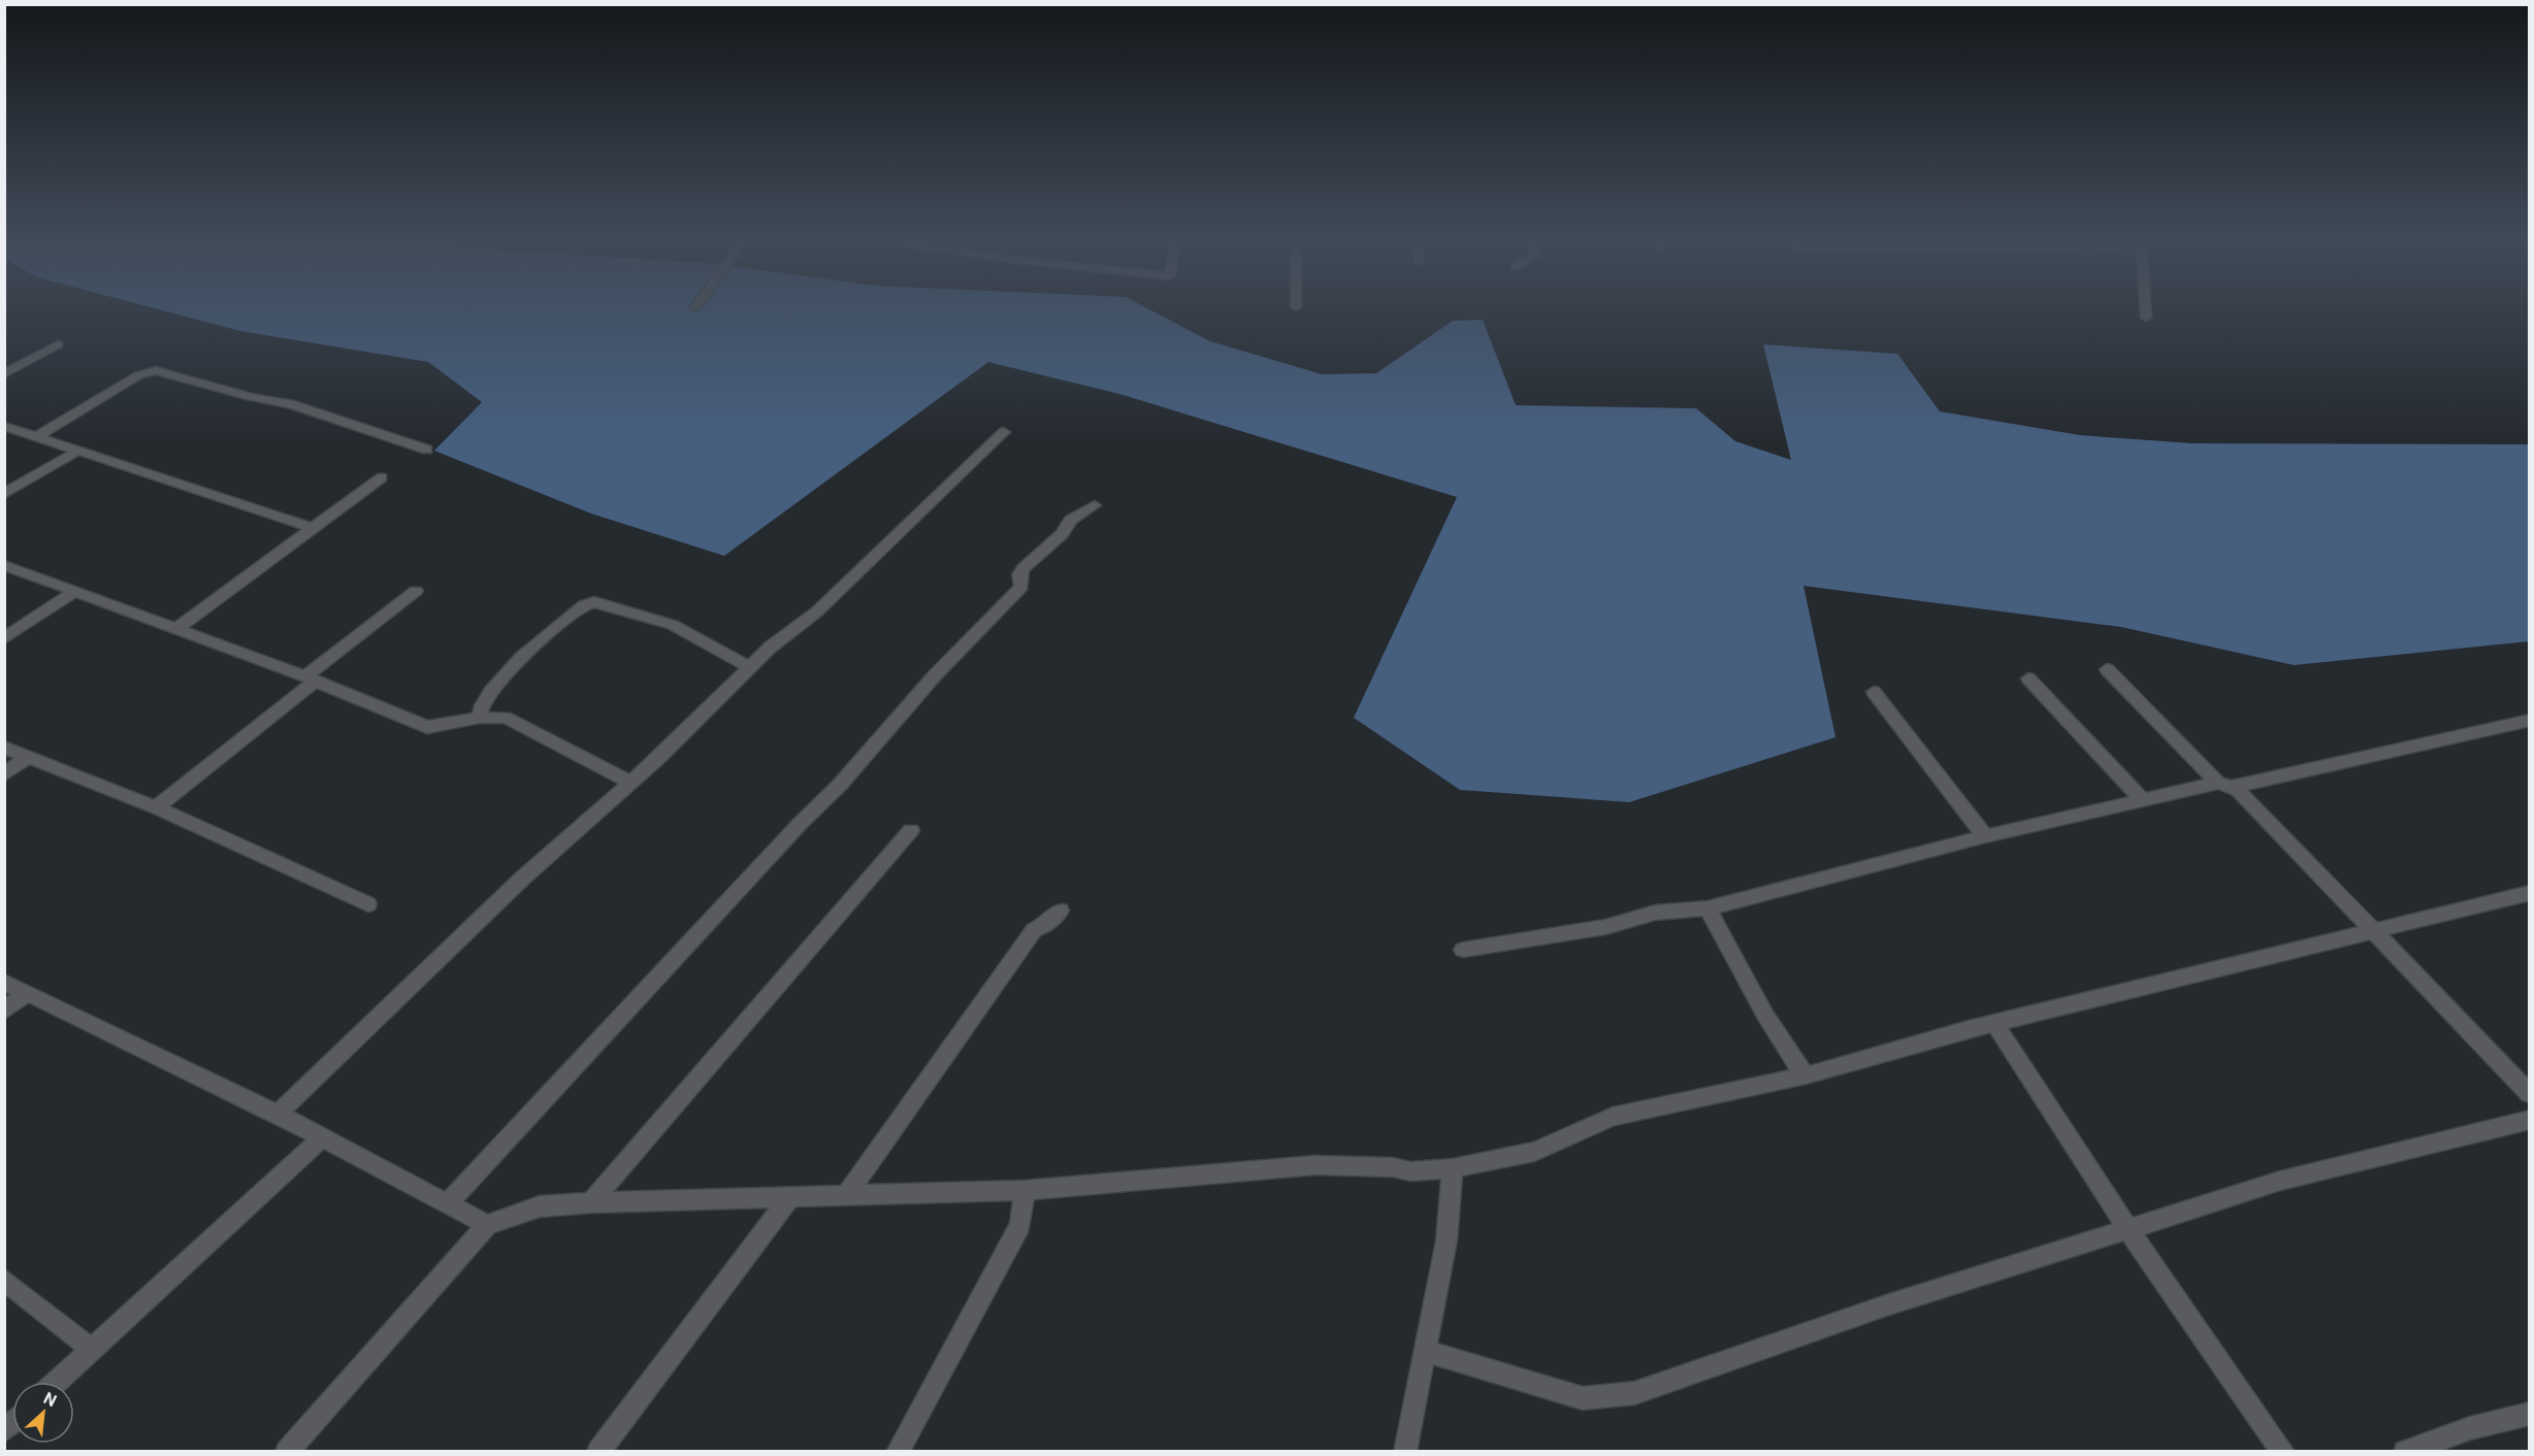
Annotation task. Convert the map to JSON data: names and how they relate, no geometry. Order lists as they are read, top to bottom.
{
  "north": "top right"
}
